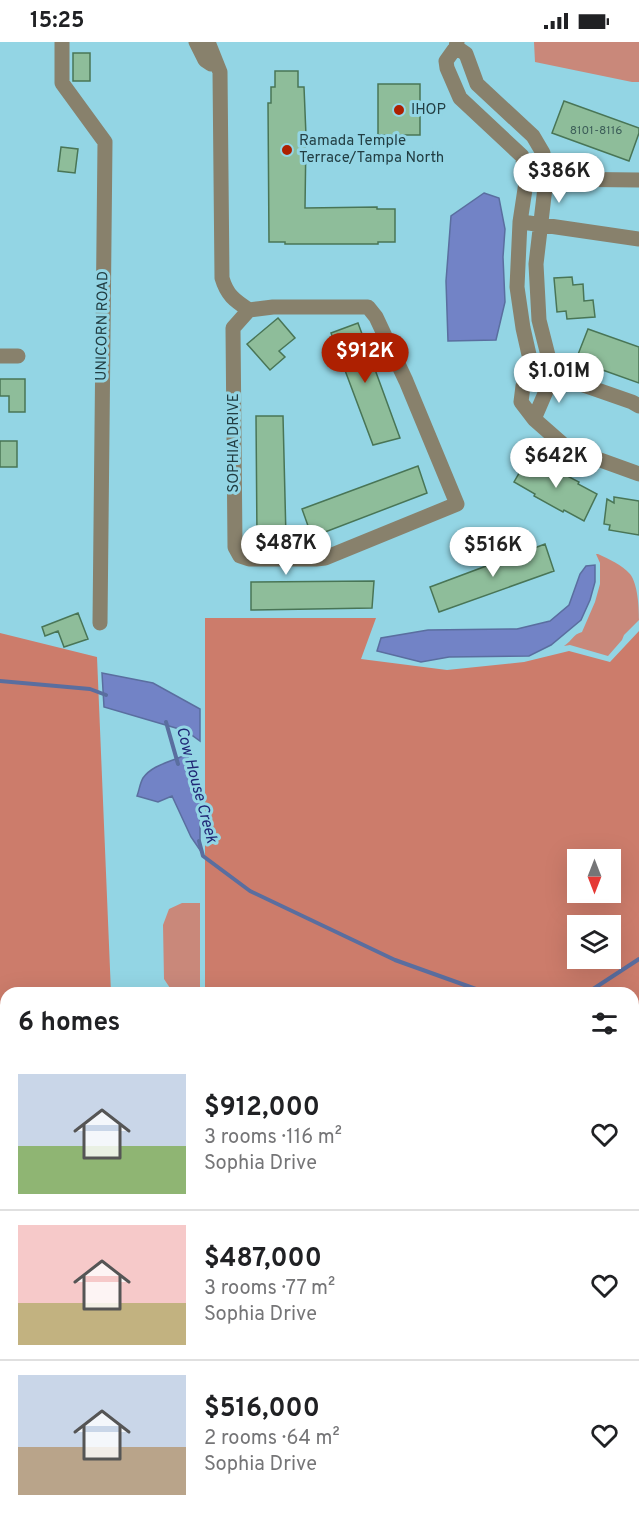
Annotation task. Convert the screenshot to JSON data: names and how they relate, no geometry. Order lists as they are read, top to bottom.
{
  "streets": {
    "street": ["UNICORN ROAD", "SOPHIA DRIVE"]
  },
  "water": ["Cow House Creek"],
  "places": ["IHOP", "Ramada Temple Terrace/Tampa North"],
  "house_numbers": ["8101-8116"],
  "north": "bottom",
  "page": {
    "status": "15:25",
    "price": [
      "$386K",
      "$912K",
      "$1.01M",
      "$642K",
      "$487K",
      "$516K"
    ],
    "heading": "6 homes",
    "list": [
      {
        "name": "$912,000",
        "note": "3 rooms · 116 m² · Sophia Drive"
      },
      {
        "name": "$487,000",
        "note": "3 rooms · 77 m² · Sophia Drive"
      },
      {
        "name": "$516,000",
        "note": "2 rooms · 64 m² · Sophia Drive"
      }
    ]
  }
}
